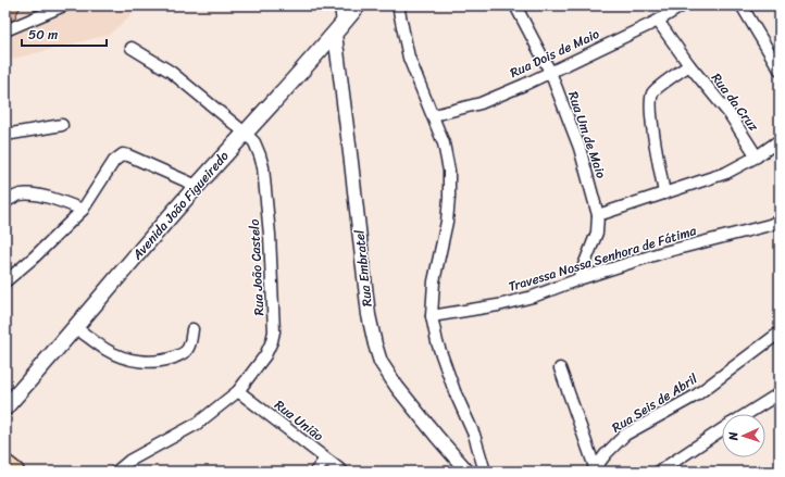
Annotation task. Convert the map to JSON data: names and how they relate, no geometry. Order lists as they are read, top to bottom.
{
  "streets": {
    "main road": ["Avenida João Figueiredo"],
    "street": [
      "Rua Dois de Maio",
      "Rua da Cruz",
      "Rua Um de Maio",
      "Travessa Nossa Senhora de Fátima",
      "Rua João Castelo",
      "Rua Embratel",
      "Rua Seis de Abril",
      "Rua União"
    ]
  },
  "crossings": [
    ["Rua Dois de Maio", "Rua da Cruz"],
    ["Rua Dois de Maio", "Rua Um de Maio"],
    ["Rua Um de Maio", "Travessa Nossa Senhora de Fátima"],
    ["Avenida João Figueiredo", "Rua João Castelo"],
    ["Avenida João Figueiredo", "Rua Embratel"],
    ["Rua João Castelo", "Rua União"]
  ],
  "scale_bar": "50 m",
  "north": "left"
}
